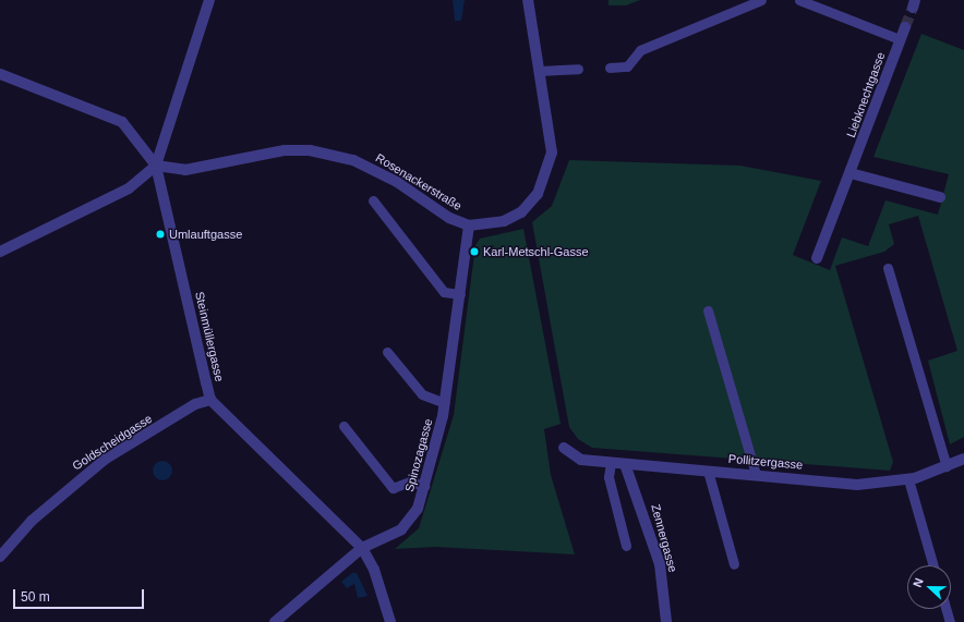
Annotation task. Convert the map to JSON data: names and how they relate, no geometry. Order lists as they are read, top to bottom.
{
  "streets": {
    "street": [
      "Liebknechtgasse",
      "Rosenackerstraße",
      "Steinmüllergasse",
      "Goldscheidgasse",
      "Spinozagasse",
      "Pollitzergasse",
      "Zennergasse"
    ]
  },
  "crossings": [
    ["Rosenackerstraße", "Steinmüllergasse"],
    ["Rosenackerstraße", "Spinozagasse"],
    ["Steinmüllergasse", "Goldscheidgasse"],
    ["Steinmüllergasse", "Spinozagasse"],
    ["Pollitzergasse", "Zennergasse"]
  ],
  "places": ["Umlauftgasse", "Karl-Metschl-Gasse"],
  "scale_bar": "50 m",
  "north": "left"
}
